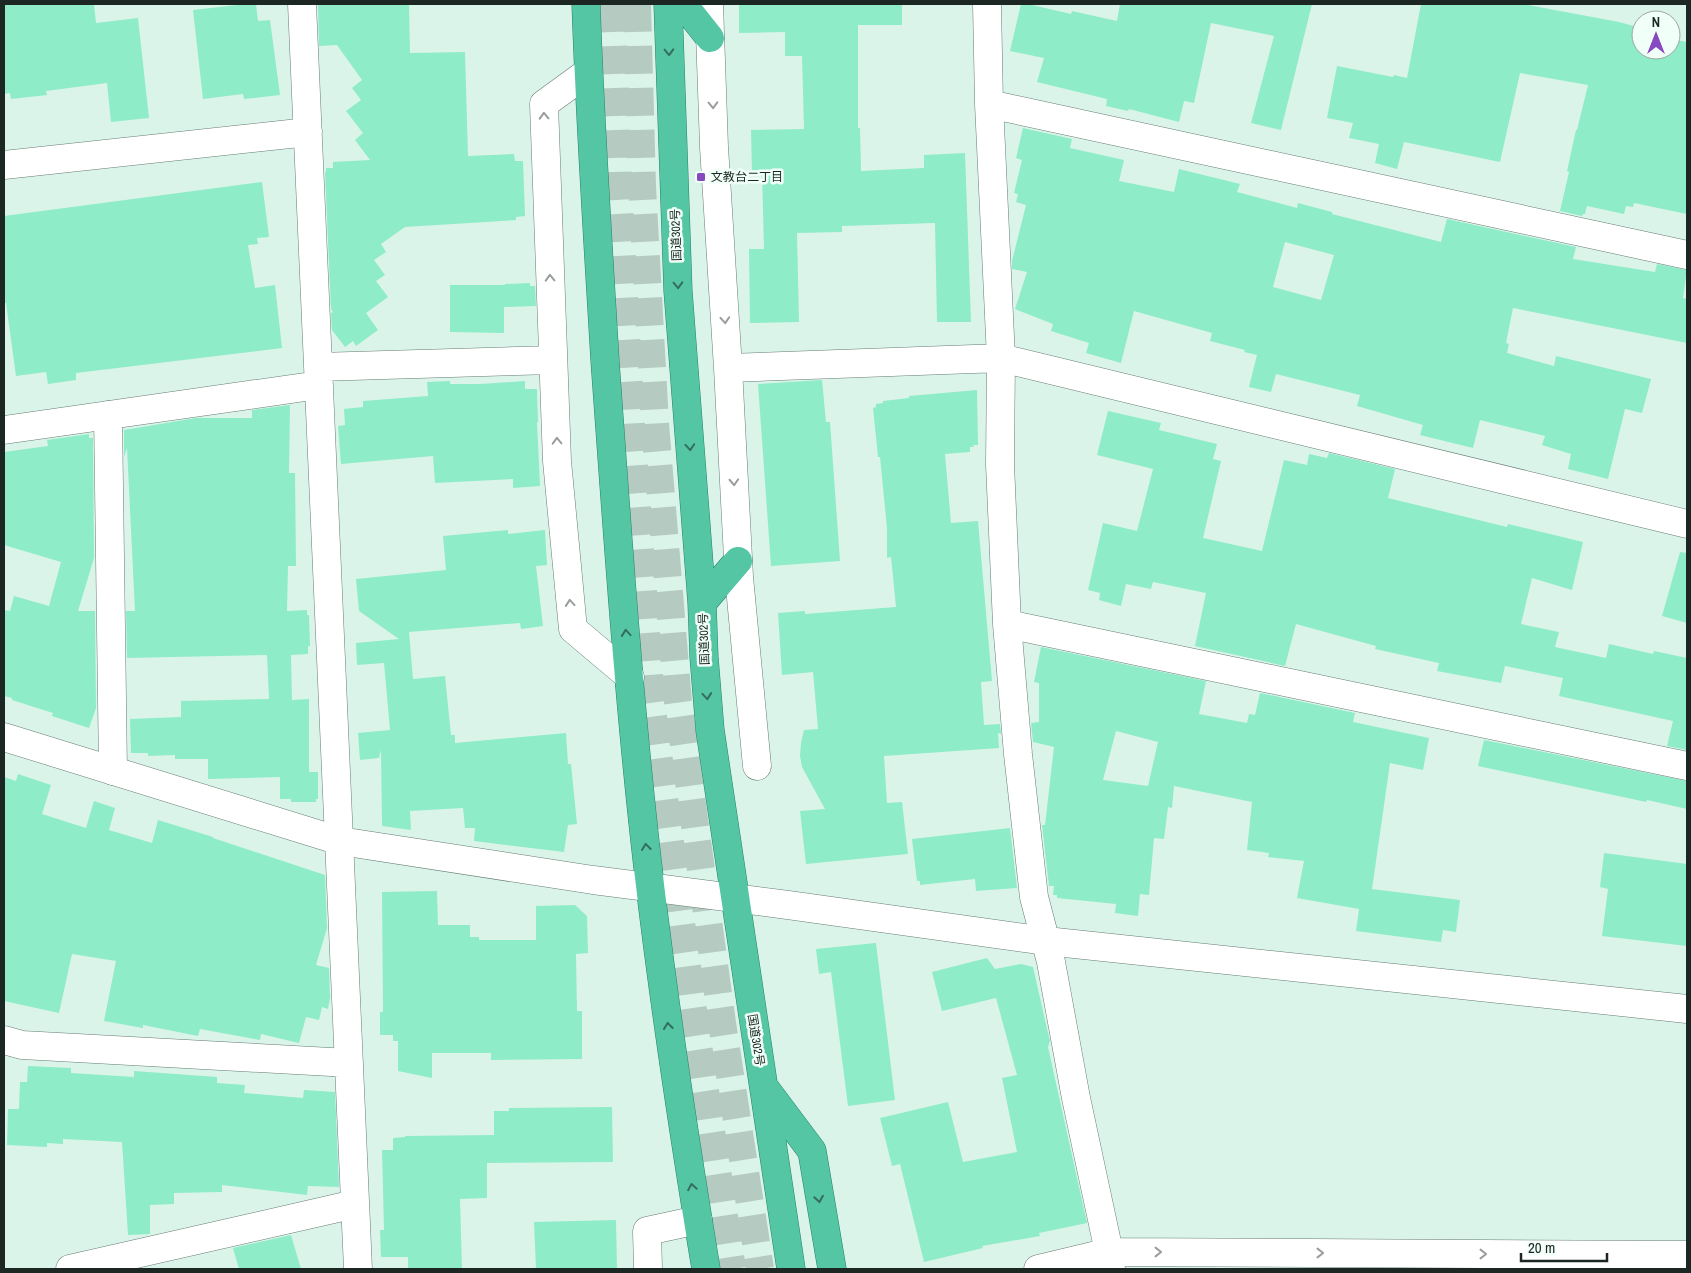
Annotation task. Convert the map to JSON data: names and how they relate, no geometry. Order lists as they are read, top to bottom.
{
  "streets": {
    "highway": ["国道302号"]
  },
  "places": {
    "transit": ["文教台二丁目"]
  },
  "scale_bar": "20 m",
  "north": "top"
}
